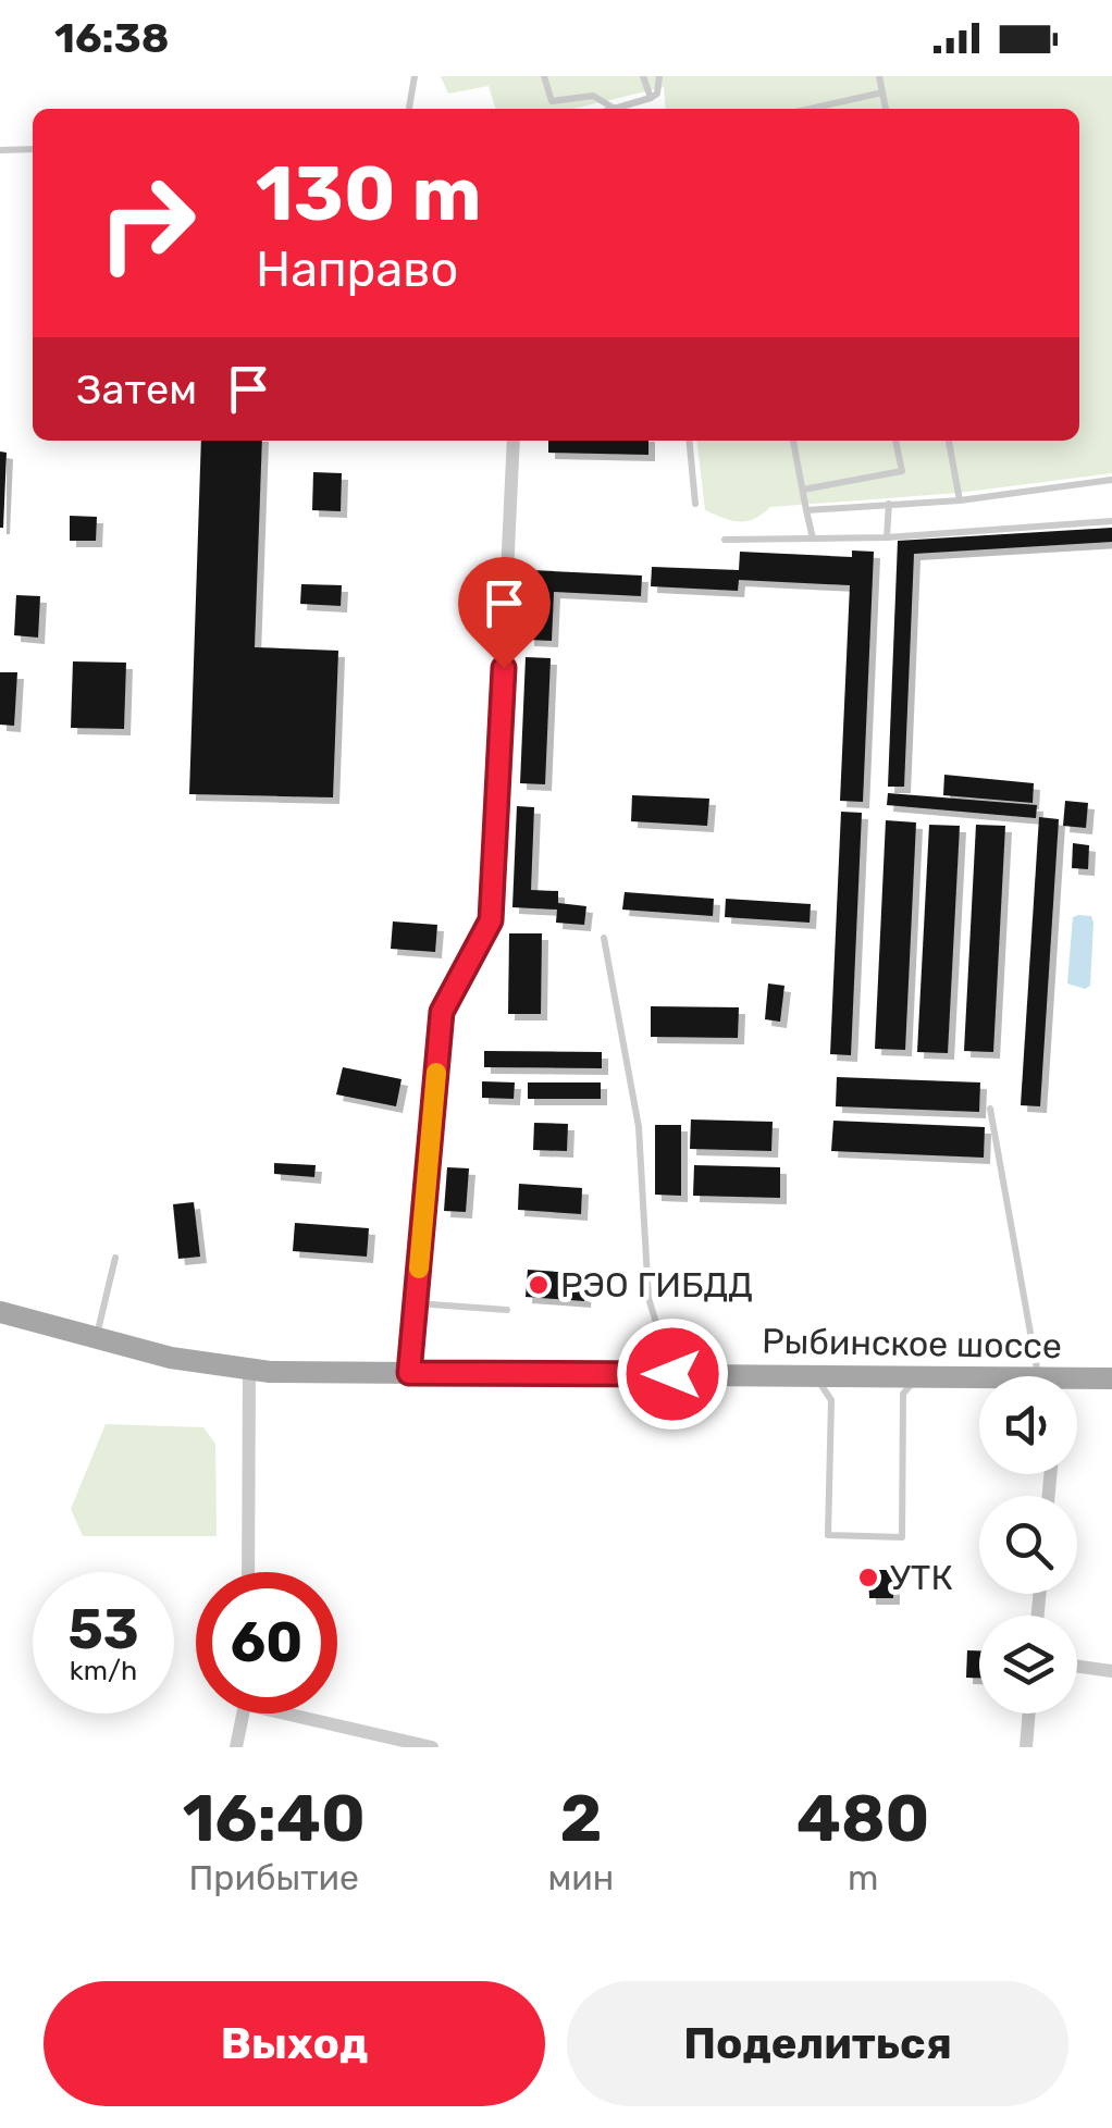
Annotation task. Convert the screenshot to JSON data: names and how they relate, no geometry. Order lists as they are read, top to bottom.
{
  "streets": {
    "main road": ["Рыбинское шоссе"]
  },
  "places": ["РЭО ГИБДД", "УТК"],
  "page": {
    "status": "16:38",
    "turn": ["130 m", "Направо"],
    "then": "Затем",
    "speed": "53 km/h",
    "limit": "60",
    "eta": [
      "16:40",
      "Прибытие",
      "2",
      "мин",
      "480",
      "m"
    ],
    "buttons": ["Выход", "Поделиться"]
  }
}
